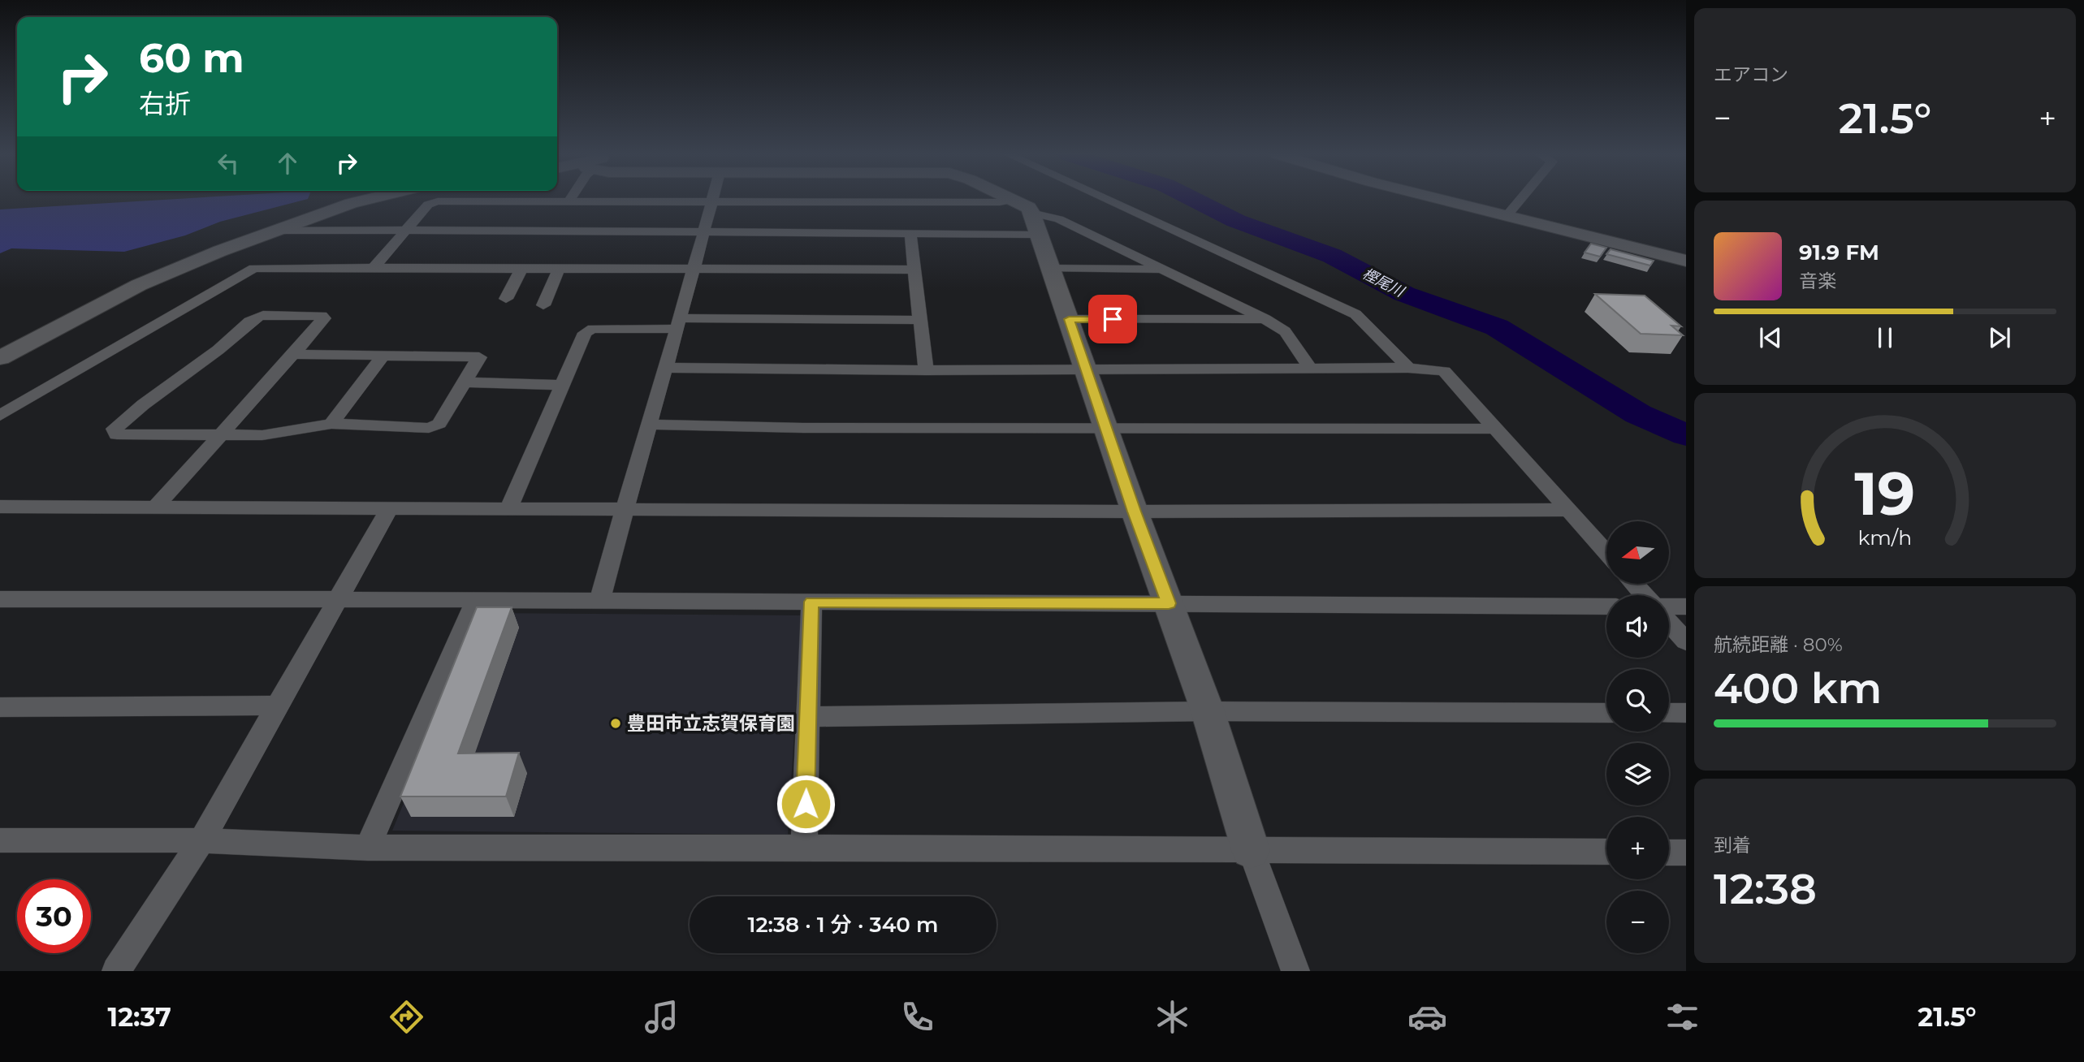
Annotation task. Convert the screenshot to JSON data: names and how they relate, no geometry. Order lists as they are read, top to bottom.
{
  "water": ["樫尾川"],
  "places": ["豊田市立志賀保育園"],
  "north": "left",
  "page": {
    "tile": [
      "エアコン",
      ["航続距離 · 80%", "400 km"],
      ["到着", "12:38"]
    ],
    "turn": ["60 m", "右折"],
    "heat": ["−", "21.5°", "+"],
    "song": ["91.9 FM", "音楽"],
    "map_buttons": ["+", "−"],
    "limit": "30",
    "trip": "12:38 · 1 分 · 340 m",
    "tabs": ["12:37", "21.5°"],
    "gauge": ["19", "km/h"]
  }
}
